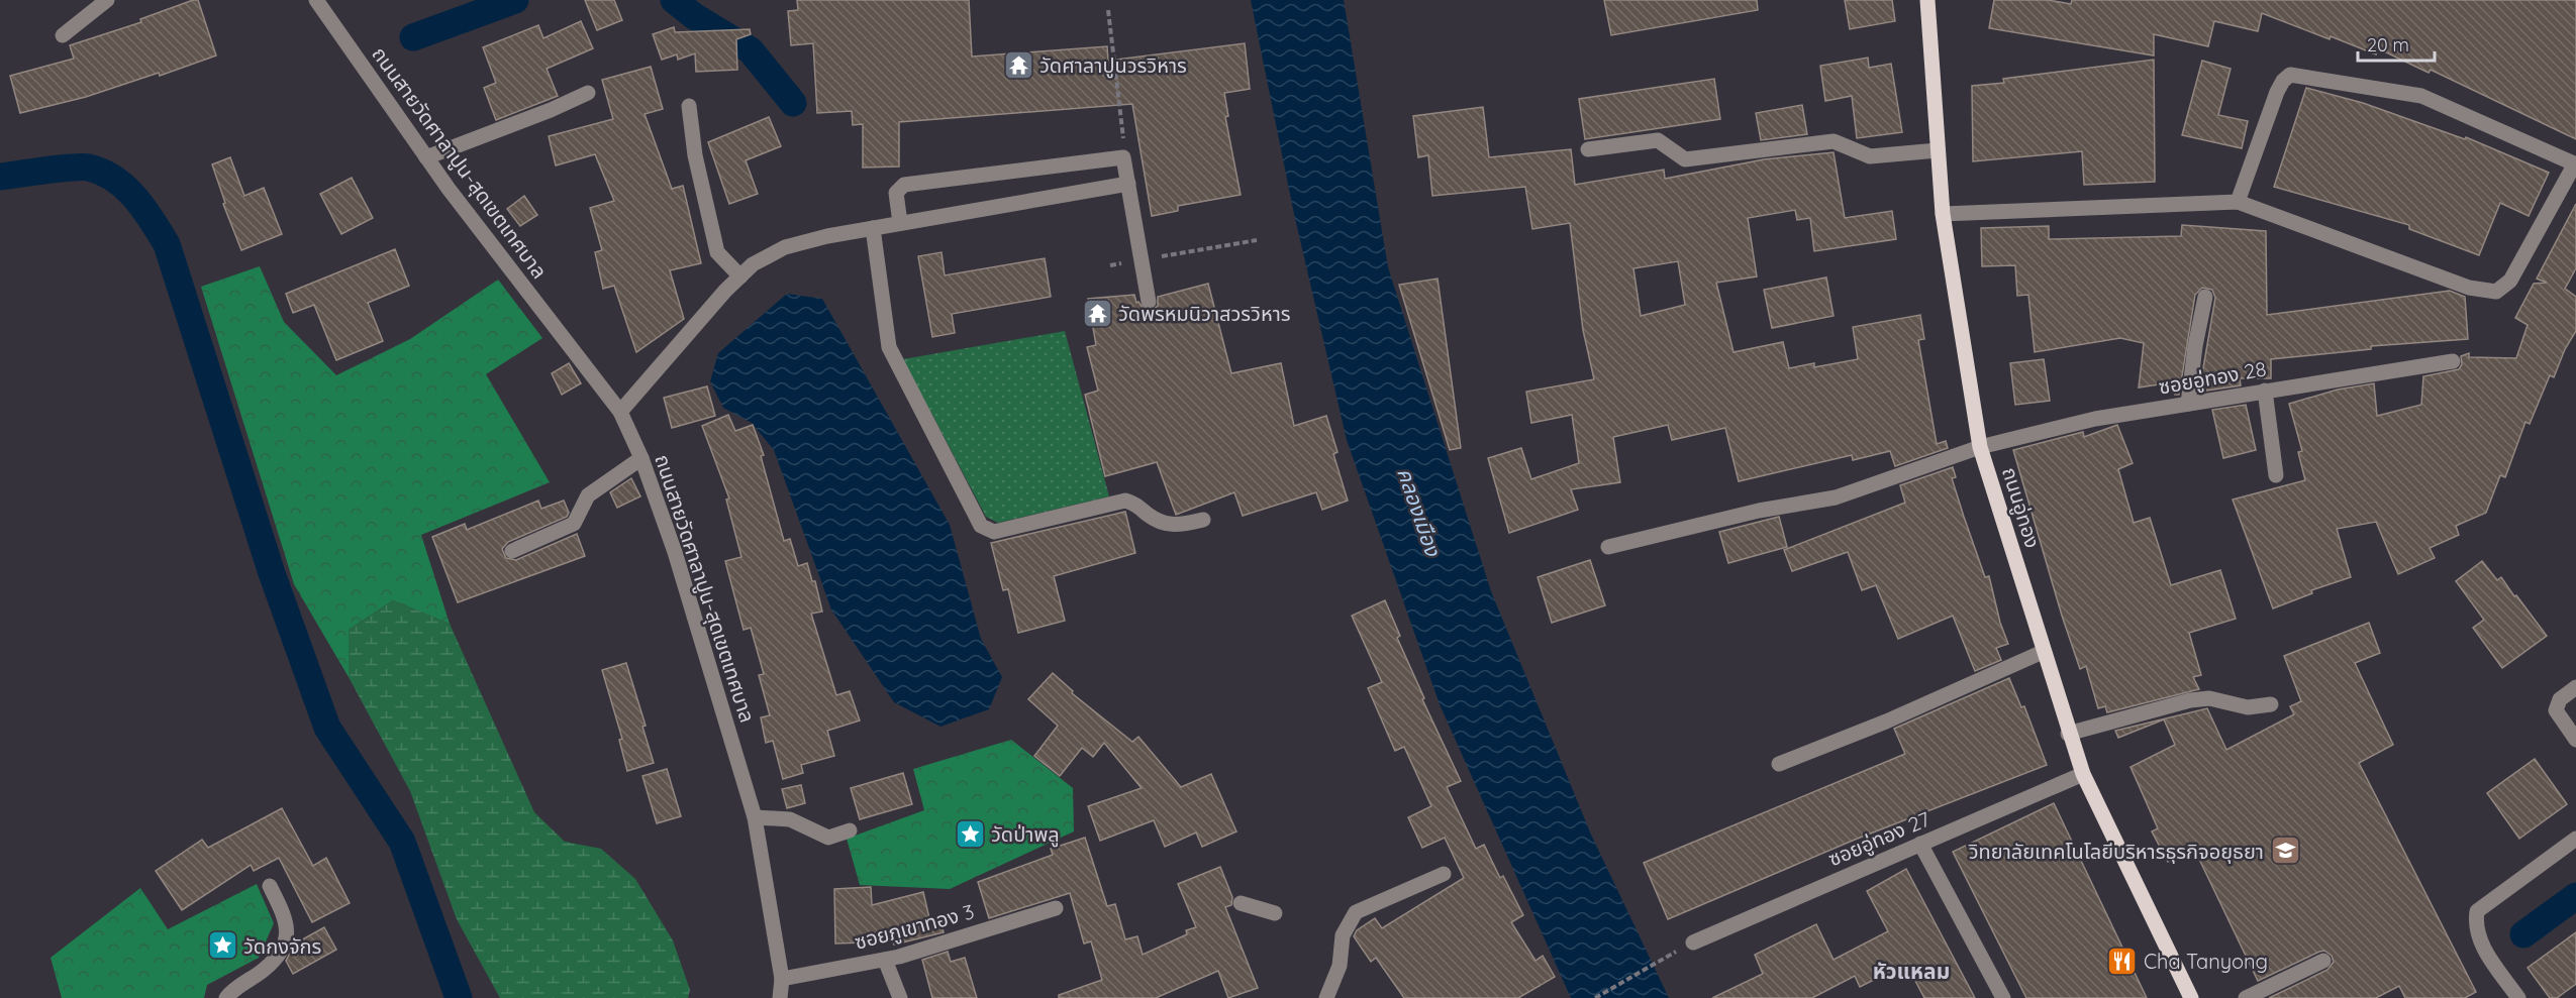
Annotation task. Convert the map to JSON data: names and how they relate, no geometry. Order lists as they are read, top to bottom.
{
  "streets": {
    "main road": ["ถนนอู่ทอง"],
    "street": [
      "ถนนสายวัดศาลาปูน-สุดเขตเทศบาล",
      "ซอยอู่ทอง 28",
      "ซอยอู่ทอง 27",
      "ซอยภูเขาทอง 3"
    ]
  },
  "crossings": [
    ["ถนนสายวัดศาลาปูน-สุดเขตเทศบาล", "ซอยภูเขาทอง 3"],
    ["ซอยอู่ทอง 28", "ถนนอู่ทอง"],
    ["ถนนอู่ทอง", "ซอยอู่ทอง 27"]
  ],
  "districts": ["หัวแหลม"],
  "water": ["คลองเมือง"],
  "places": {
    "temple": ["วัดศาลาปูนวรวิหาร", "วัดพรหมนิวาสวรวิหาร"],
    "place": ["วัดป่าพลู", "วัดกงจักร"],
    "school or university": ["วิทยาลัยเทคโนโลยีบริหารธุรกิจอยุธยา"],
    "restaurant": ["Cha Tanyong"]
  },
  "scale_bar": "20 m"
}
